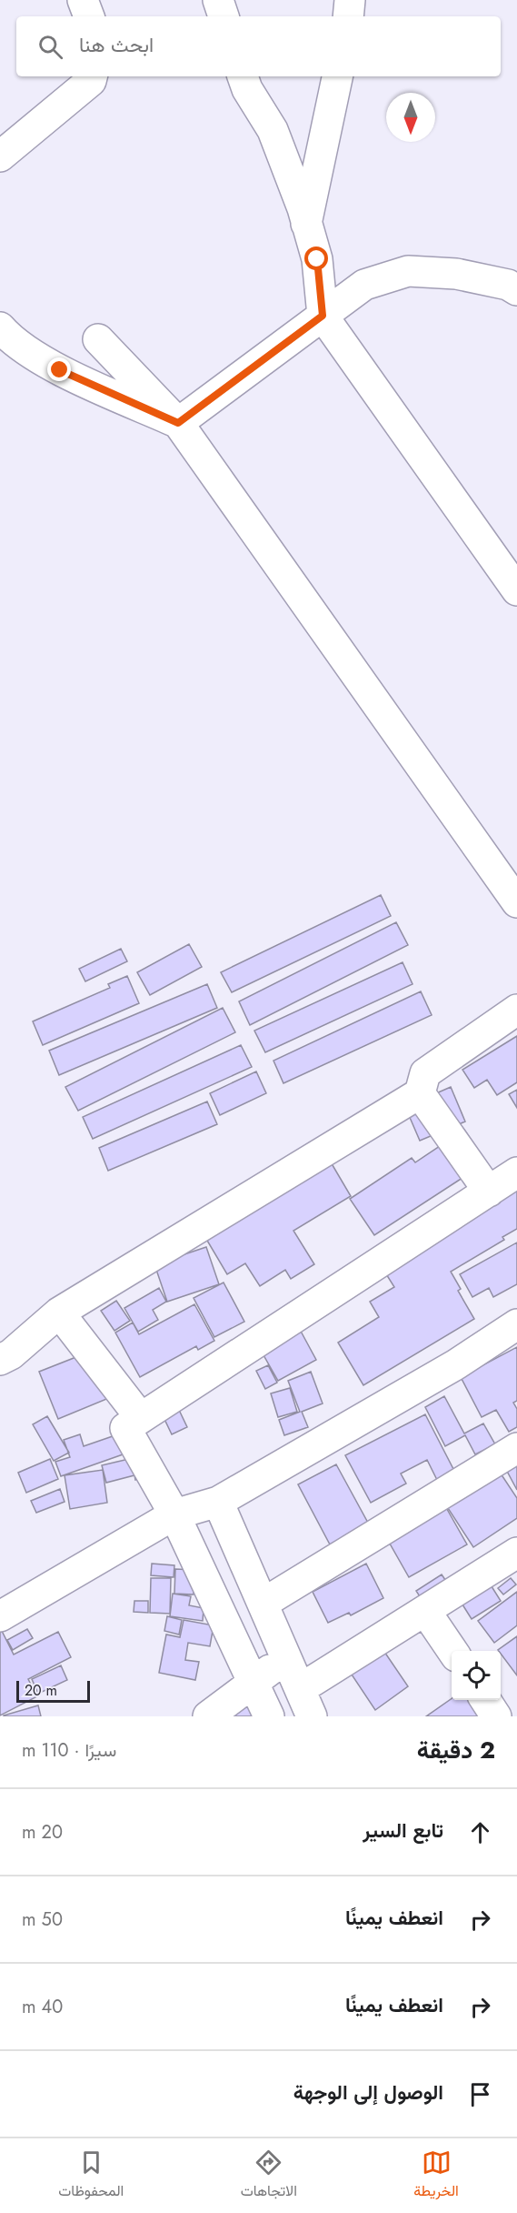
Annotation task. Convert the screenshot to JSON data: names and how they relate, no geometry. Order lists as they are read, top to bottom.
{
  "scale_bar": "20 m",
  "north": "bottom",
  "page": {
    "search": "ابحث هنا",
    "scale": "20 m",
    "heading": ["2 دقيقة", "سيرًا · 110 m"],
    "list": [
      ["تابع السير", "20 m"],
      ["انعطف يمينًا", "50 m"],
      ["انعطف يمينًا", "40 m"],
      "الوصول إلى الوجهة"
    ],
    "nav": ["الخريطة", "الاتجاهات", "المحفوظات"]
  }
}
